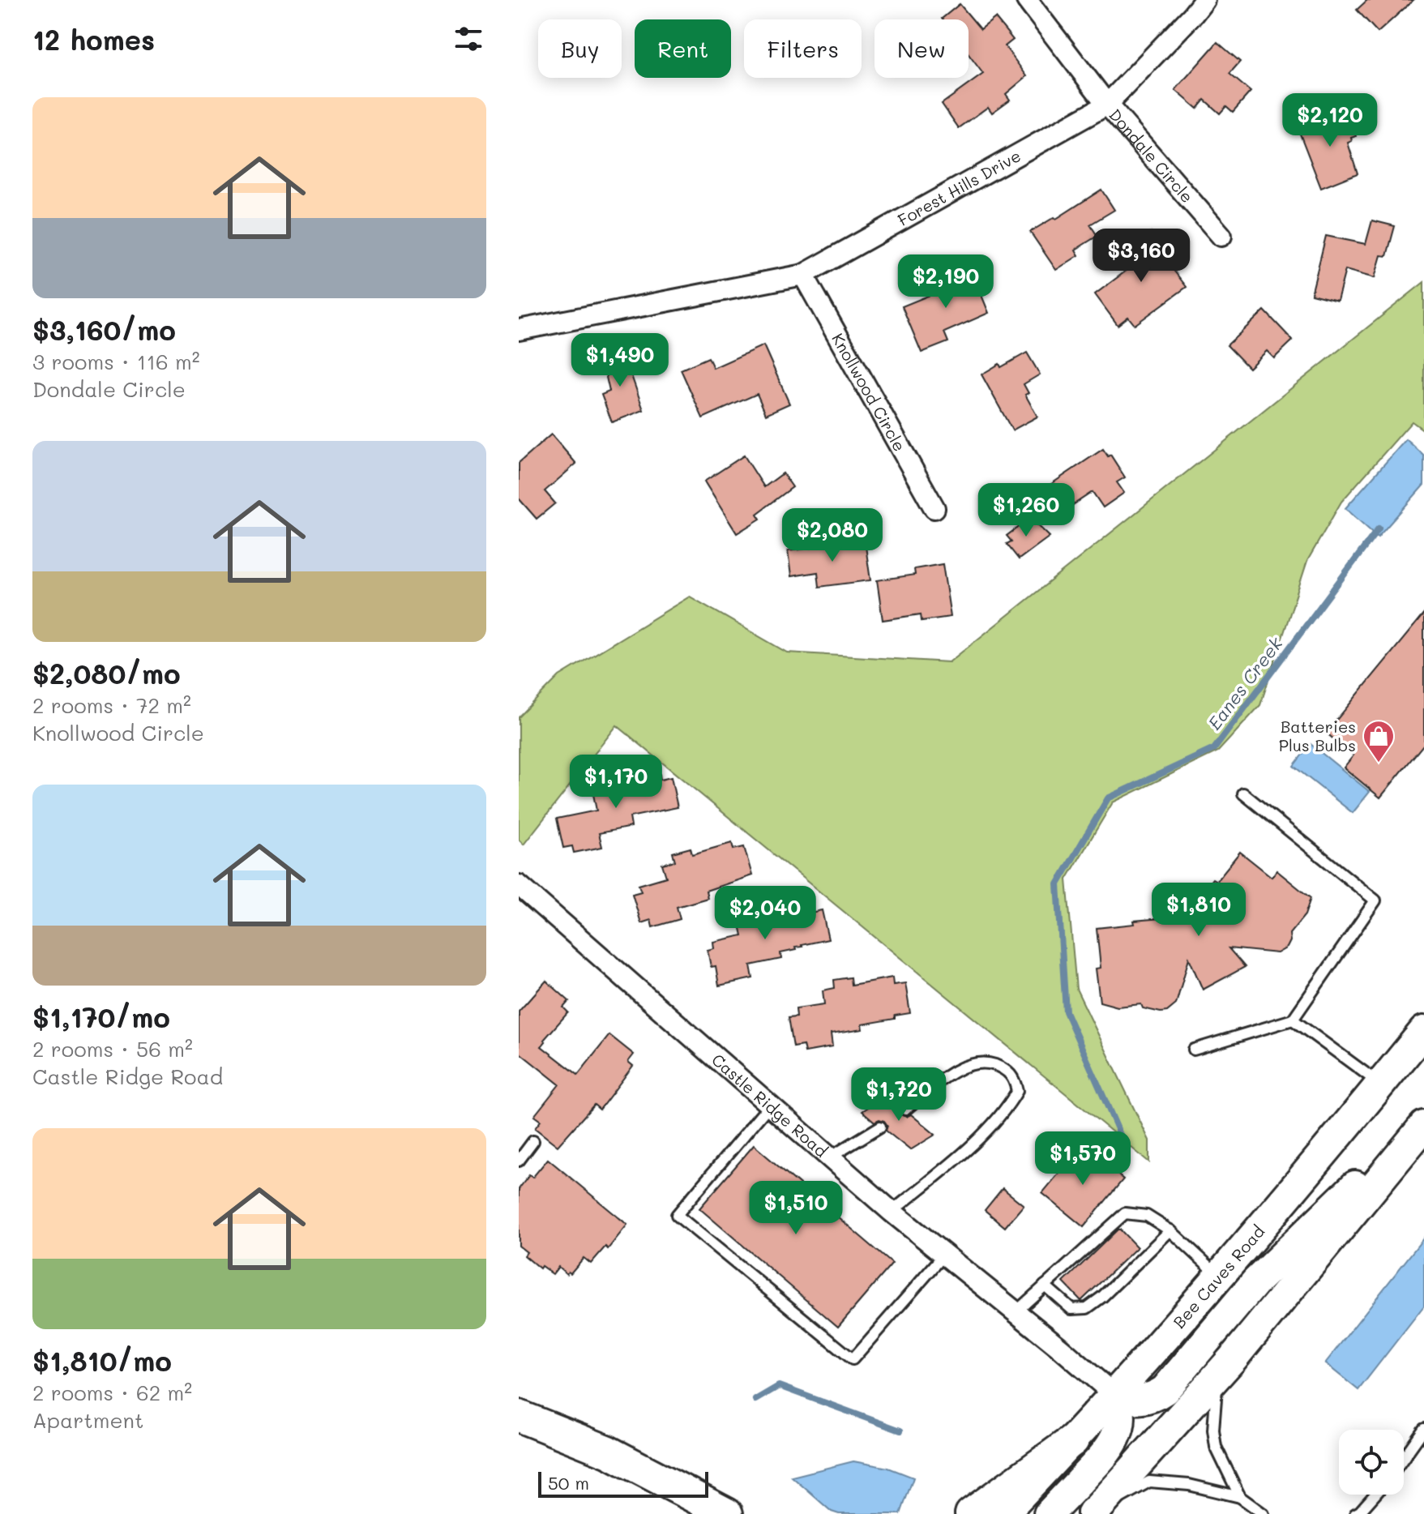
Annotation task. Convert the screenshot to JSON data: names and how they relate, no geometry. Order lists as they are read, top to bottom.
{
  "streets": {
    "main road": ["Bee Caves Road"],
    "street": [
      "Dondale Circle",
      "Forest Hills Drive",
      "Knollwood Circle",
      "Castle Ridge Road"
    ]
  },
  "crossings": [
    ["Dondale Circle", "Forest Hills Drive"],
    ["Forest Hills Drive", "Knollwood Circle"],
    ["Castle Ridge Road", "Bee Caves Road"]
  ],
  "water": ["Eanes Creek"],
  "places": {
    "shop": ["Batteries Plus Bulbs"]
  },
  "scale_bar": "50 m",
  "page": {
    "heading": "12 homes",
    "chip": [
      "Buy",
      "Rent",
      "Filters",
      "New"
    ],
    "list": [
      {
        "name": "$3,160/mo",
        "note": "3 rooms · 116 m² · Dondale Circle"
      },
      {
        "name": "$2,080/mo",
        "note": "2 rooms · 72 m² · Knollwood Circle"
      },
      {
        "name": "$1,170/mo",
        "note": "2 rooms · 56 m² · Castle Ridge Road"
      },
      {
        "name": "$1,810/mo",
        "note": "2 rooms · 62 m² · Apartment"
      }
    ],
    "price": [
      "$2,120",
      "$3,160",
      "$2,190",
      "$1,490",
      "$1,260",
      "$2,080",
      "$1,170",
      "$1,810",
      "$2,040",
      "$1,720",
      "$1,570",
      "$1,510"
    ],
    "scale": "50 m"
  }
}
